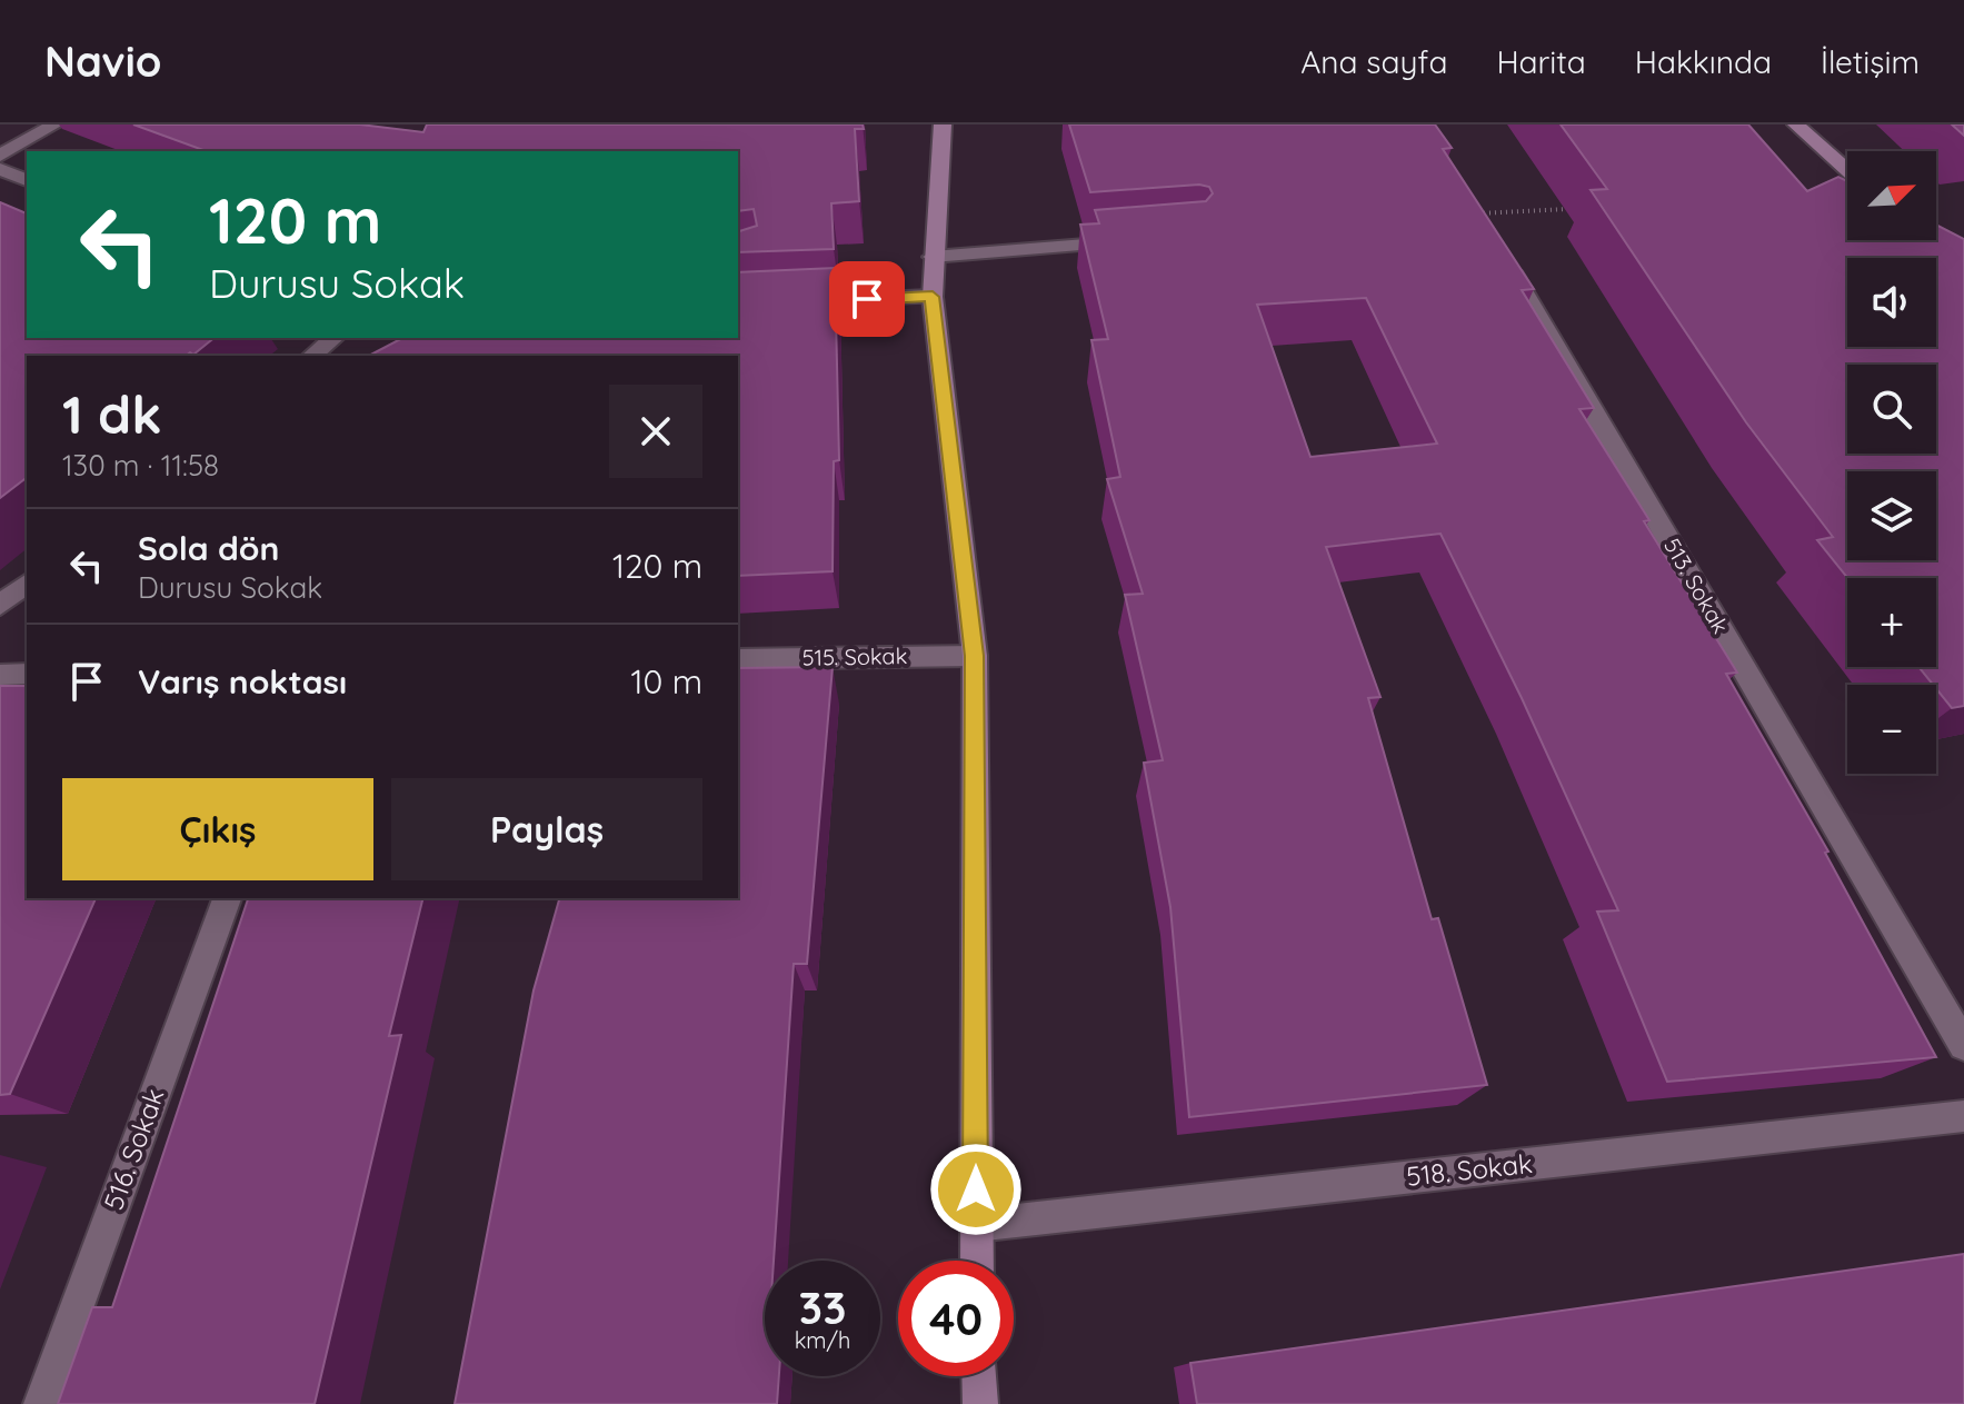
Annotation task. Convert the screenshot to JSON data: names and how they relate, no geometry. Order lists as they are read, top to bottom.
{
  "streets": {
    "street": [
      "513. Sokak",
      "515. Sokak",
      "516. Sokak",
      "518. Sokak"
    ]
  },
  "north": "top right",
  "page": {
    "header": "Navio",
    "nav": [
      "Ana sayfa",
      "Harita",
      "Hakkında",
      "İletişim"
    ],
    "map_buttons": ["+", "−"],
    "turn": ["120 m", "Durusu Sokak"],
    "heading": ["1 dk", "130 m · 11:58"],
    "list": [
      {
        "name": "Sola dön",
        "note": "Durusu Sokak",
        "value": "120 m"
      },
      {
        "name": "Varış noktası",
        "value": "10 m"
      }
    ],
    "buttons": ["Çıkış", "Paylaş"],
    "speed": "33 km/h",
    "limit": "40"
  }
}
